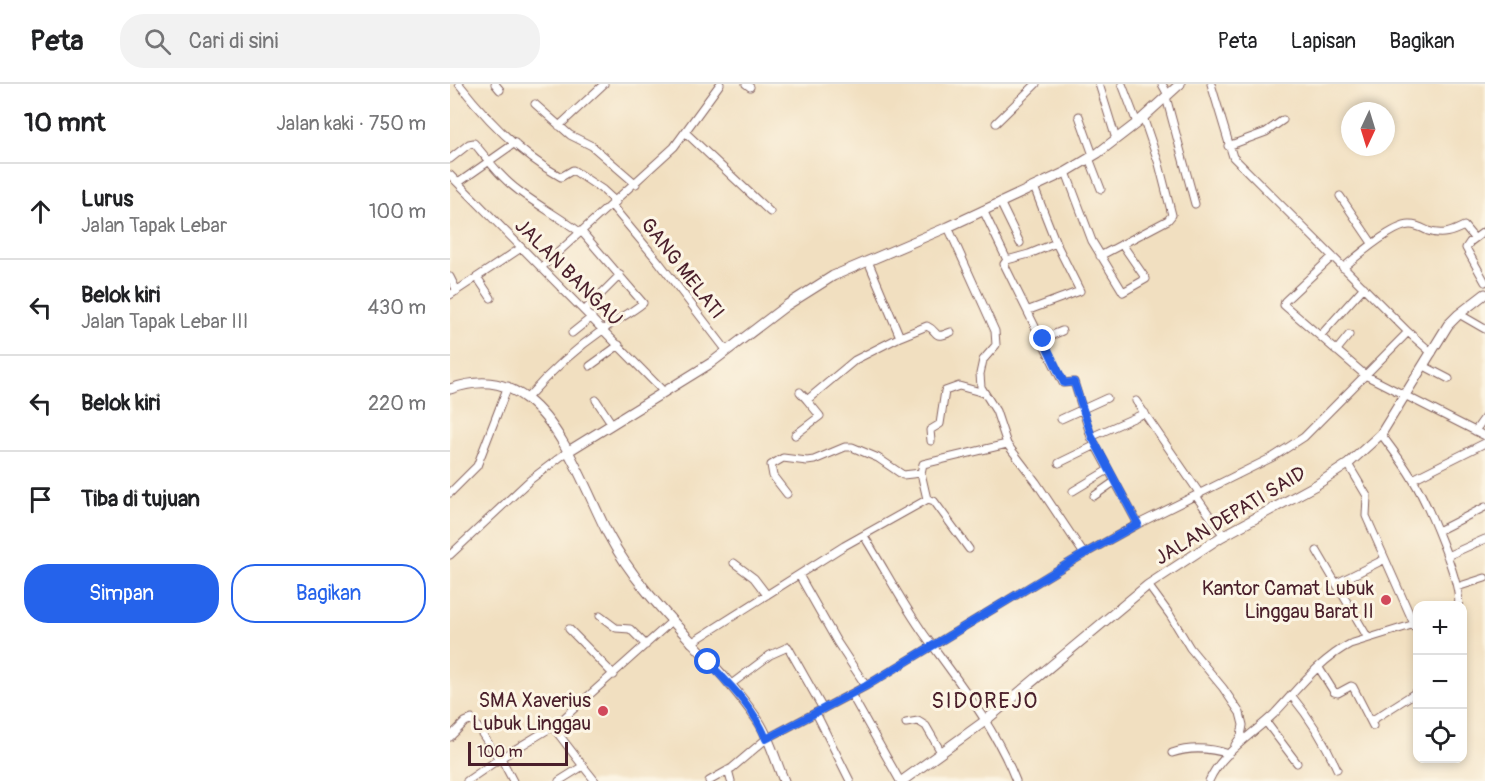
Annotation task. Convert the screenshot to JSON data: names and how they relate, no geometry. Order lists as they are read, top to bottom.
{
  "streets": {
    "street": ["GANG MELATI", "JALAN BANGAU", "JALAN DEPATI SAID"]
  },
  "districts": ["SIDOREJO"],
  "places": ["Kantor Camat Lubuk Linggau Barat II", "SMA Xaverius Lubuk Linggau"],
  "scale_bar": "100 m",
  "north": "bottom",
  "page": {
    "header": "Peta",
    "search": "Cari di sini",
    "nav": ["Peta", "Lapisan", "Bagikan"],
    "heading": ["10 mnt", "Jalan kaki · 750 m"],
    "list": [
      ["Lurus", "Jalan Tapak Lebar", "100 m"],
      ["Belok kiri", "Jalan Tapak Lebar III", "430 m"],
      ["Belok kiri", "220 m"],
      "Tiba di tujuan"
    ],
    "buttons": ["Simpan", "Bagikan"],
    "map_buttons": ["+", "−"],
    "scale": "100 m"
  }
}
